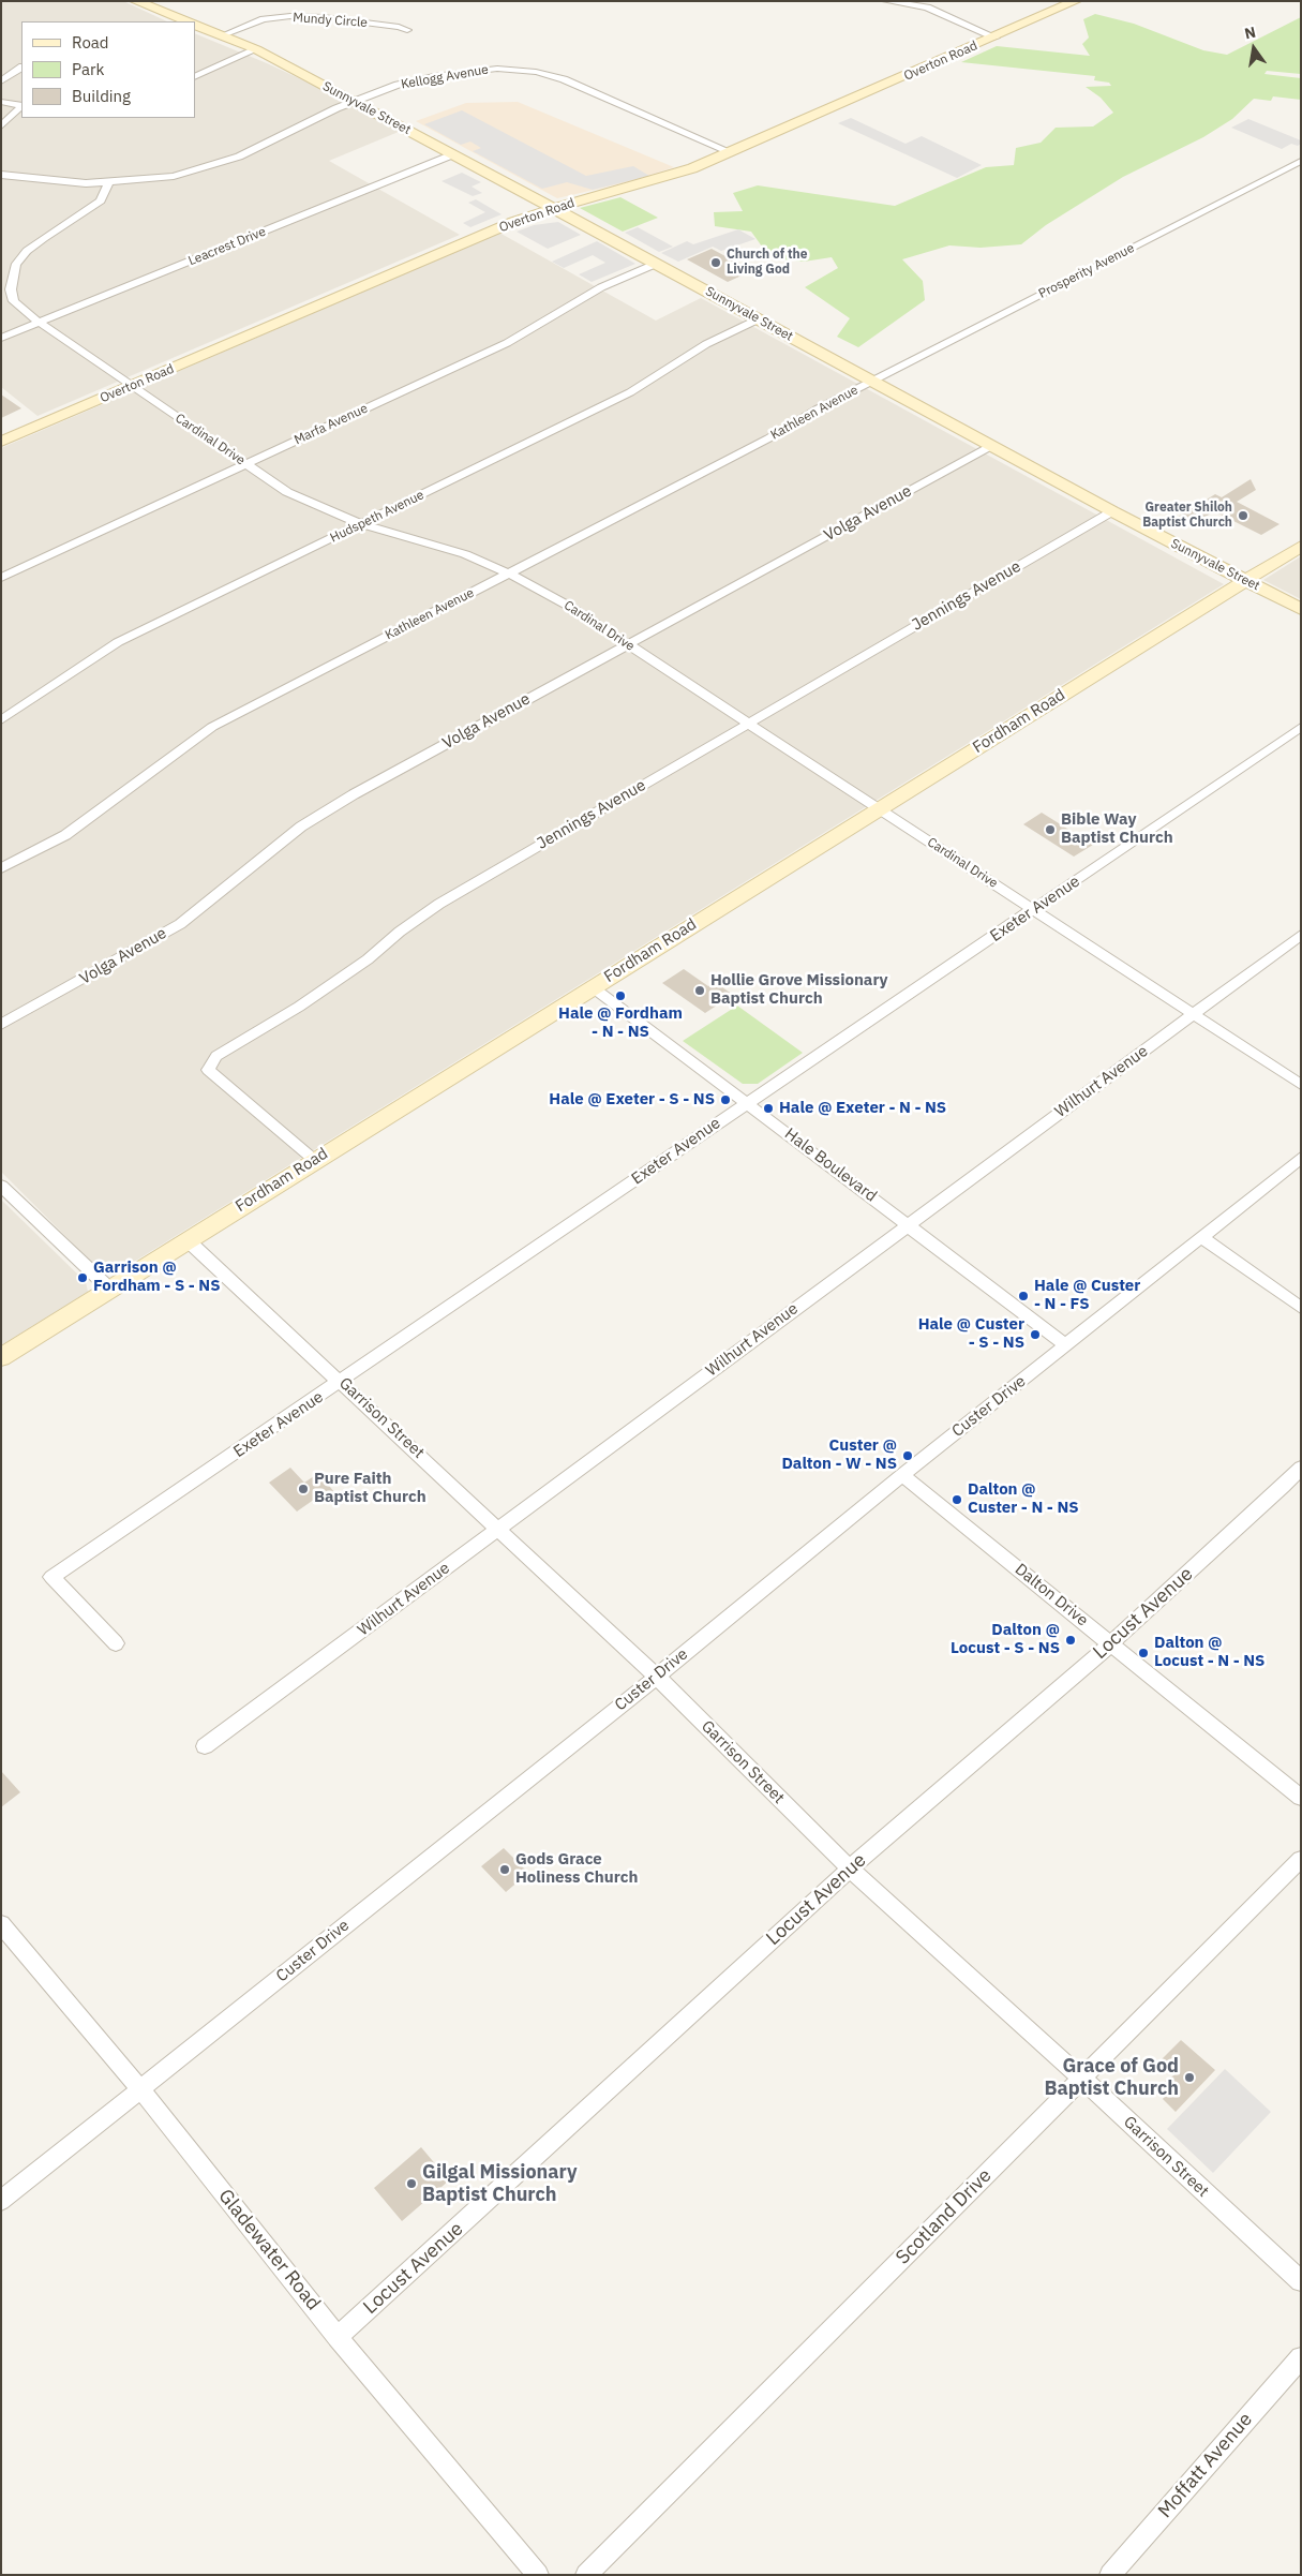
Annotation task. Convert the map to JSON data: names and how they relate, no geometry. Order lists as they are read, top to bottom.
{
  "streets": {
    "street": [
      "Mundy Circle",
      "Overton Road",
      "Kellogg Avenue",
      "Sunnyvale Street",
      "Leacrest Drive",
      "Prosperity Avenue",
      "Kathleen Avenue",
      "Marfa Avenue",
      "Cardinal Drive",
      "Volga Avenue",
      "Hudspeth Avenue",
      "Jennings Avenue",
      "Fordham Road",
      "Exeter Avenue",
      "Wilhurt Avenue",
      "Hale Boulevard",
      "Custer Drive",
      "Garrison Street",
      "Dalton Drive",
      "Locust Avenue",
      "Scotland Drive",
      "Gladewater Road",
      "Moffatt Avenue"
    ]
  },
  "crossings": [
    ["Mundy Circle", "Sunnyvale Street"],
    ["Overton Road", "Kellogg Avenue"],
    ["Overton Road", "Sunnyvale Street"],
    ["Overton Road", "Cardinal Drive"],
    ["Kellogg Avenue", "Sunnyvale Street"],
    ["Kellogg Avenue", "Cardinal Drive"],
    ["Sunnyvale Street", "Leacrest Drive"],
    ["Sunnyvale Street", "Prosperity Avenue"],
    ["Sunnyvale Street", "Kathleen Avenue"],
    ["Sunnyvale Street", "Marfa Avenue"],
    ["Sunnyvale Street", "Volga Avenue"],
    ["Sunnyvale Street", "Hudspeth Avenue"],
    ["Sunnyvale Street", "Jennings Avenue"],
    ["Sunnyvale Street", "Fordham Road"],
    ["Leacrest Drive", "Cardinal Drive"],
    ["Prosperity Avenue", "Kathleen Avenue"],
    ["Kathleen Avenue", "Cardinal Drive"],
    ["Marfa Avenue", "Cardinal Drive"],
    ["Cardinal Drive", "Volga Avenue"],
    ["Cardinal Drive", "Hudspeth Avenue"],
    ["Cardinal Drive", "Jennings Avenue"],
    ["Cardinal Drive", "Fordham Road"],
    ["Cardinal Drive", "Exeter Avenue"],
    ["Cardinal Drive", "Wilhurt Avenue"],
    ["Jennings Avenue", "Fordham Road"],
    ["Fordham Road", "Hale Boulevard"],
    ["Fordham Road", "Garrison Street"],
    ["Exeter Avenue", "Hale Boulevard"],
    ["Exeter Avenue", "Garrison Street"],
    ["Wilhurt Avenue", "Hale Boulevard"],
    ["Wilhurt Avenue", "Garrison Street"],
    ["Hale Boulevard", "Custer Drive"],
    ["Custer Drive", "Garrison Street"],
    ["Custer Drive", "Dalton Drive"],
    ["Custer Drive", "Gladewater Road"],
    ["Garrison Street", "Locust Avenue"],
    ["Garrison Street", "Scotland Drive"],
    ["Dalton Drive", "Locust Avenue"],
    ["Locust Avenue", "Gladewater Road"]
  ],
  "places": [
    "Church of the Living God",
    "Greater Shiloh Baptist Church",
    "Bible Way Baptist Church",
    "Hollie Grove Missionary Baptist Church",
    "Hale @ Fordham - N - NS",
    "Hale @ Exeter - S - NS",
    "Hale @ Exeter - N - NS",
    "Garrison @ Fordham - S - NS",
    "Hale @ Custer - N - FS",
    "Hale @ Custer - S - NS",
    "Custer @ Dalton - W - NS",
    "Pure Faith Baptist Church",
    "Dalton @ Custer - N - NS",
    "Dalton @ Locust - S - NS",
    "Dalton @ Locust - N - NS",
    "Gods Grace Holiness Church",
    "Grace of God Baptist Church",
    "Gilgal Missionary Baptist Church"
  ],
  "legend": ["Road", "Park", "Building"],
  "north": "top"
}
